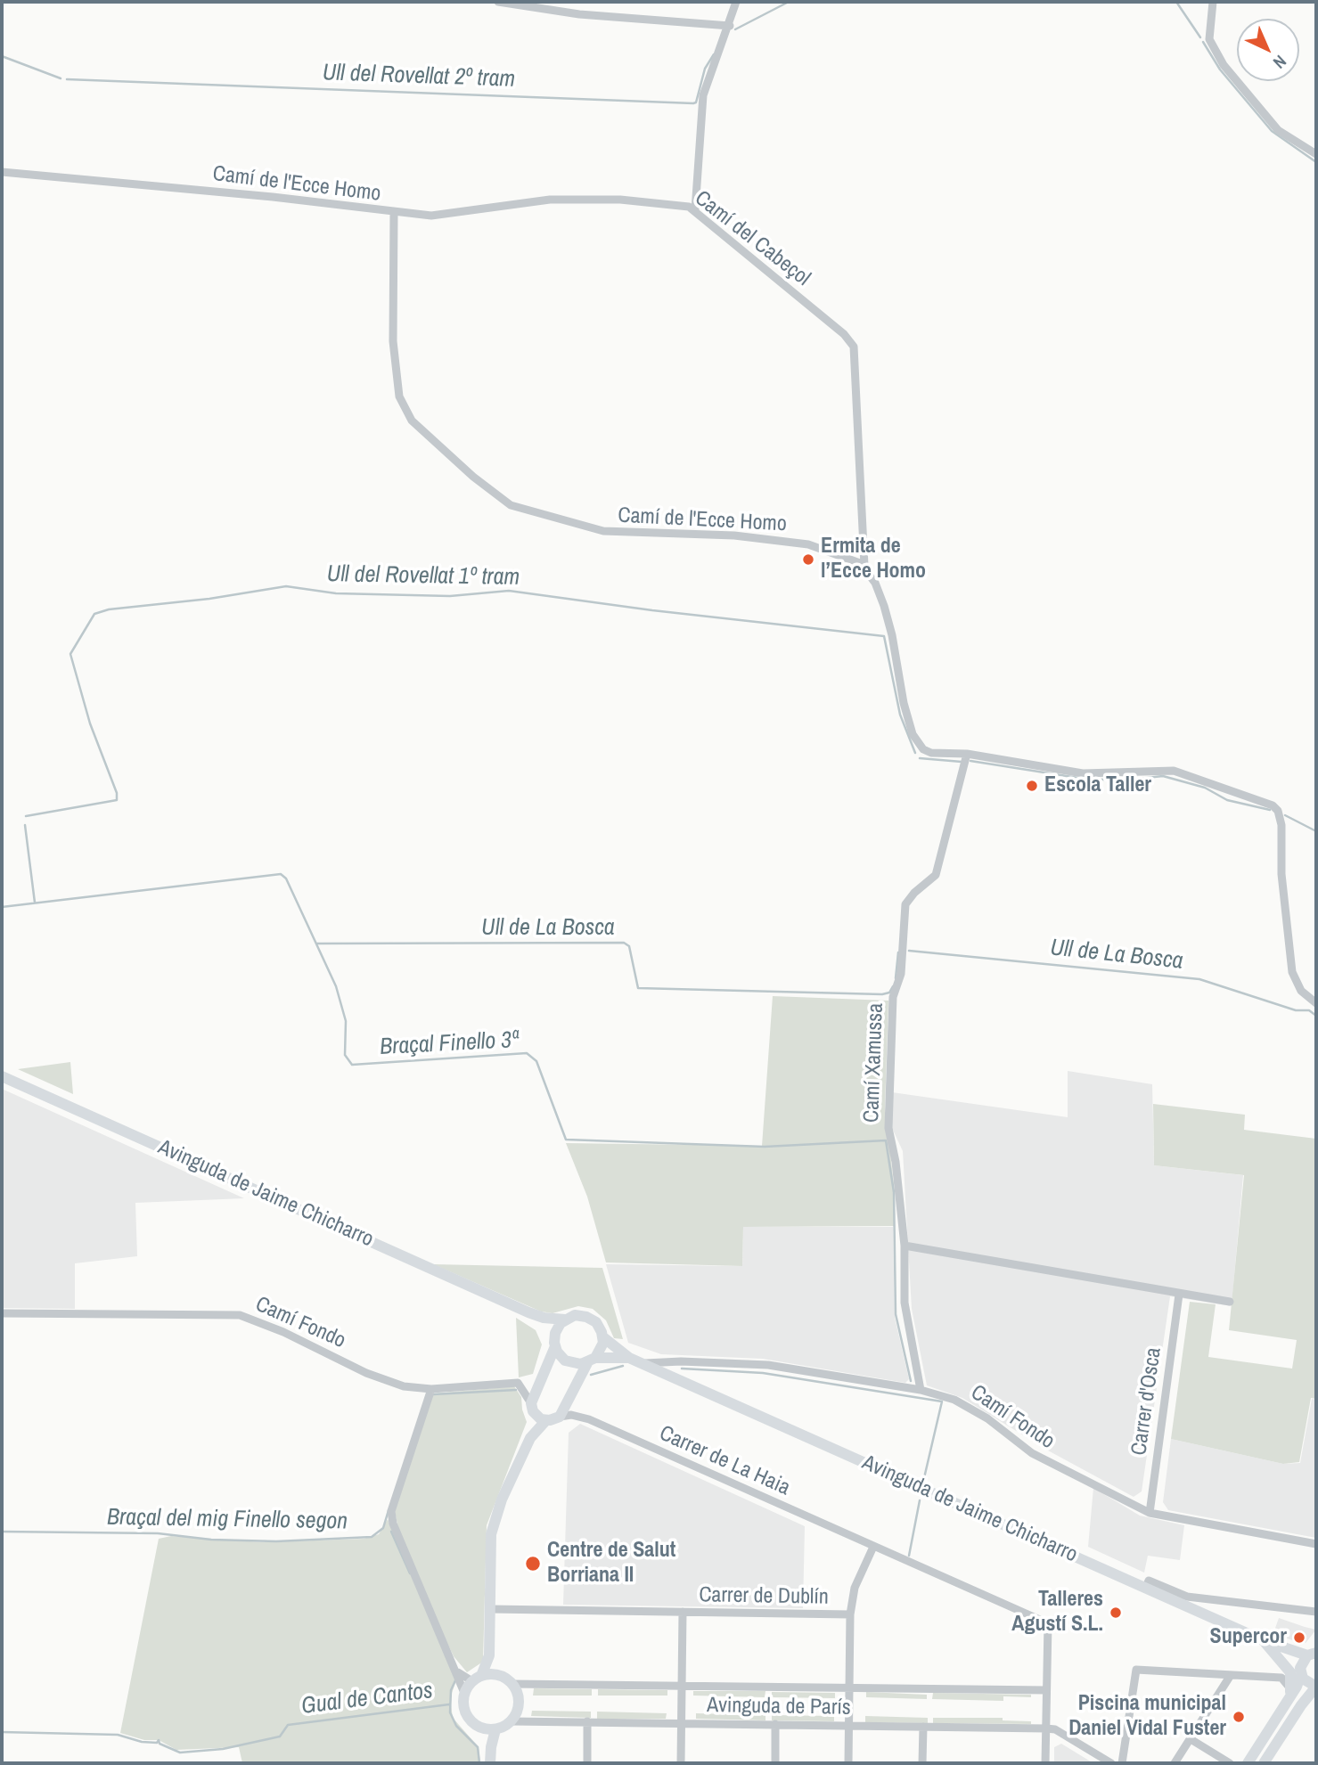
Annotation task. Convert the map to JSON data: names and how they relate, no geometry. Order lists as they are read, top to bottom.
{
  "streets": {
    "street": [
      "Camí de l'Ecce Homo",
      "Camí del Cabeçol",
      "Camí Xamussa",
      "Avinguda de Jaime Chicharro",
      "Camí Fondo",
      "Carrer d'Osca",
      "Carrer de La Haia",
      "Carrer de Dublín",
      "Avinguda de París"
    ]
  },
  "crossings": [
    ["Camí de l'Ecce Homo", "Camí del Cabeçol"],
    ["Camí Xamussa", "Camí Fondo"],
    ["Avinguda de Jaime Chicharro", "Camí Fondo"],
    ["Camí Fondo", "Carrer d'Osca"]
  ],
  "water": [
    "Ull del Rovellat 2º tram",
    "Ull del Rovellat 1º tram",
    "Ull de La Bosca",
    "Braçal Finello 3ª",
    "Braçal del mig Finello segon",
    "Gual de Cantos"
  ],
  "places": [
    "Ermita de l’Ecce Homo",
    "Escola Taller",
    "Centre de Salut Borriana II",
    "Talleres Agustí S.L.",
    "Supercor",
    "Piscina municipal Daniel Vidal Fuster"
  ],
  "north": "bottom right"
}
